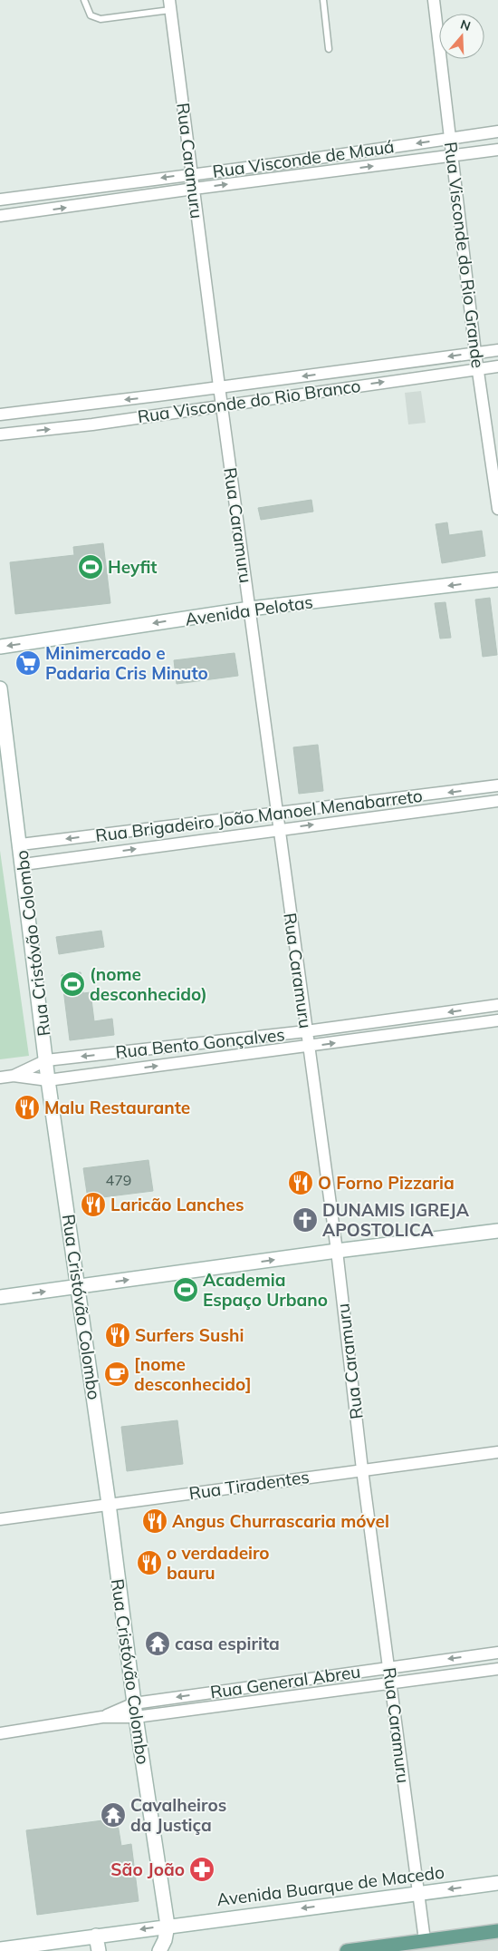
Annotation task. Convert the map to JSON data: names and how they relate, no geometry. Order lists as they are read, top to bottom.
{
  "streets": {
    "street": [
      "Rua Visconde de Mauá",
      "Rua Caramuru",
      "Rua Visconde do Rio Grande",
      "Rua Visconde do Rio Branco",
      "Avenida Pelotas",
      "Rua Brigadeiro João Manoel Menabarreto",
      "Rua Cristóvão Colombo",
      "Rua Bento Gonçalves",
      "Rua Tiradentes",
      "Rua General Abreu",
      "Avenida Buarque de Macedo"
    ]
  },
  "crossings": [
    ["Rua Visconde de Mauá", "Rua Caramuru"],
    ["Rua Visconde de Mauá", "Rua Visconde do Rio Grande"],
    ["Rua Caramuru", "Rua Visconde do Rio Branco"],
    ["Rua Caramuru", "Avenida Pelotas"],
    ["Rua Caramuru", "Rua Brigadeiro João Manoel Menabarreto"],
    ["Rua Caramuru", "Rua Bento Gonçalves"],
    ["Rua Caramuru", "Rua Tiradentes"],
    ["Rua Caramuru", "Rua General Abreu"],
    ["Rua Caramuru", "Avenida Buarque de Macedo"],
    ["Rua Visconde do Rio Grande", "Rua Visconde do Rio Branco"],
    ["Rua Brigadeiro João Manoel Menabarreto", "Rua Cristóvão Colombo"],
    ["Rua Cristóvão Colombo", "Rua Bento Gonçalves"],
    ["Rua Cristóvão Colombo", "Rua Tiradentes"],
    ["Rua Cristóvão Colombo", "Rua General Abreu"],
    ["Rua Cristóvão Colombo", "Avenida Buarque de Macedo"]
  ],
  "one_way": ["Avenida Pelotas", "Avenida Buarque de Macedo"],
  "places": {
    "sports": ["Heyfit", "(nome desconhecido)", "Academia Espaço Urbano"],
    "supermarket": ["Minimercado e Padaria Cris Minuto"],
    "restaurant": [
      "Malu Restaurante",
      "O Forno Pizzaria",
      "Laricão Lanches",
      "Surfers Sushi",
      "Angus Churrascaria móvel",
      "o verdadeiro bauru"
    ],
    "church": ["DUNAMIS IGREJA APOSTOLICA"],
    "cafe": ["[nome desconhecido]"],
    "temple": ["casa espirita", "Cavalheiros da Justiça"],
    "pharmacy": ["São João"]
  },
  "house_numbers": ["479"],
  "north": "top"
}
